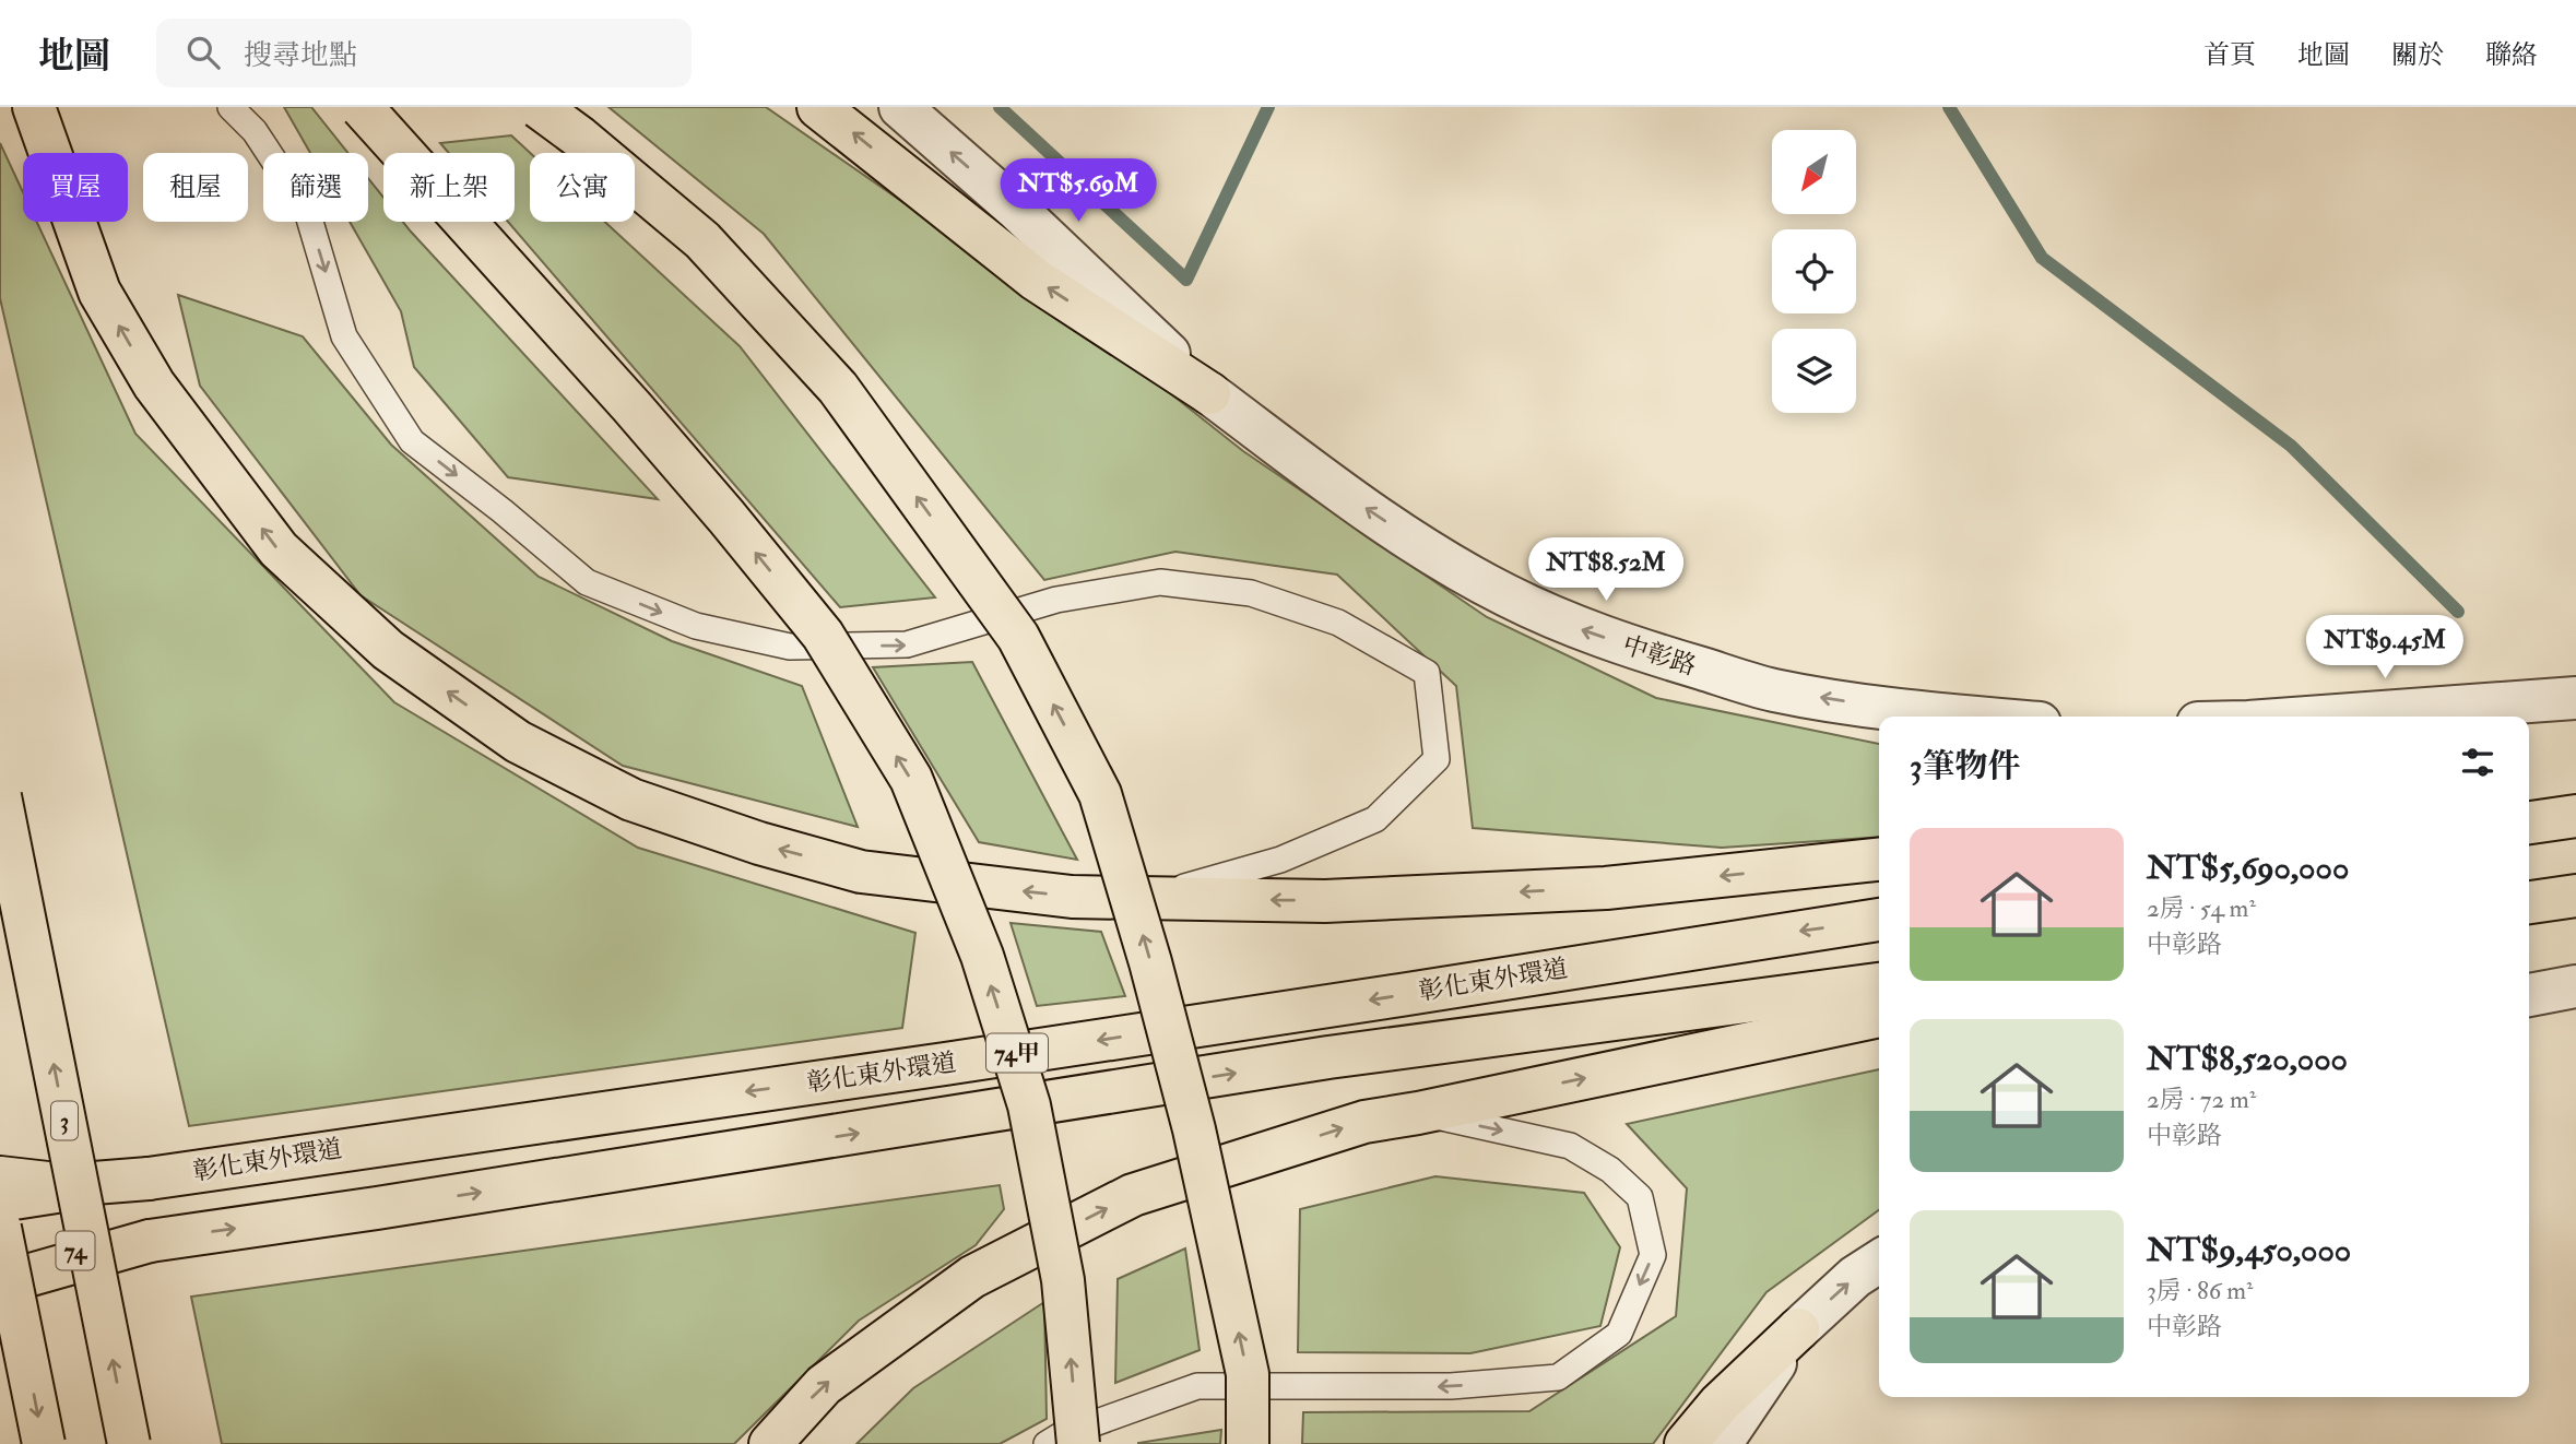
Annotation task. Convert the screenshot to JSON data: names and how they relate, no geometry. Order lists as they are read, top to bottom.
{
  "streets": {
    "main road": [
      "彰化東外環道",
      "74甲",
      "3",
      "74"
    ],
    "street": ["中彰路"]
  },
  "crossings": [
    ["74甲", "74"]
  ],
  "one_way": ["中彰路"],
  "north": "bottom left",
  "page": {
    "header": "地圖",
    "search": "搜尋地點",
    "nav": [
      "首頁",
      "地圖",
      "關於",
      "聯絡"
    ],
    "chip": [
      "買屋",
      "租屋",
      "篩選",
      "新上架",
      "公寓"
    ],
    "price": ["NT$5.69M", "NT$8.52M", "NT$9.45M"],
    "heading": "3筆物件",
    "list": [
      {
        "name": "NT$5,690,000",
        "note": "2房 · 54 m² · 中彰路"
      },
      {
        "name": "NT$8,520,000",
        "note": "2房 · 72 m² · 中彰路"
      },
      {
        "name": "NT$9,450,000",
        "note": "3房 · 86 m² · 中彰路"
      }
    ]
  }
}
